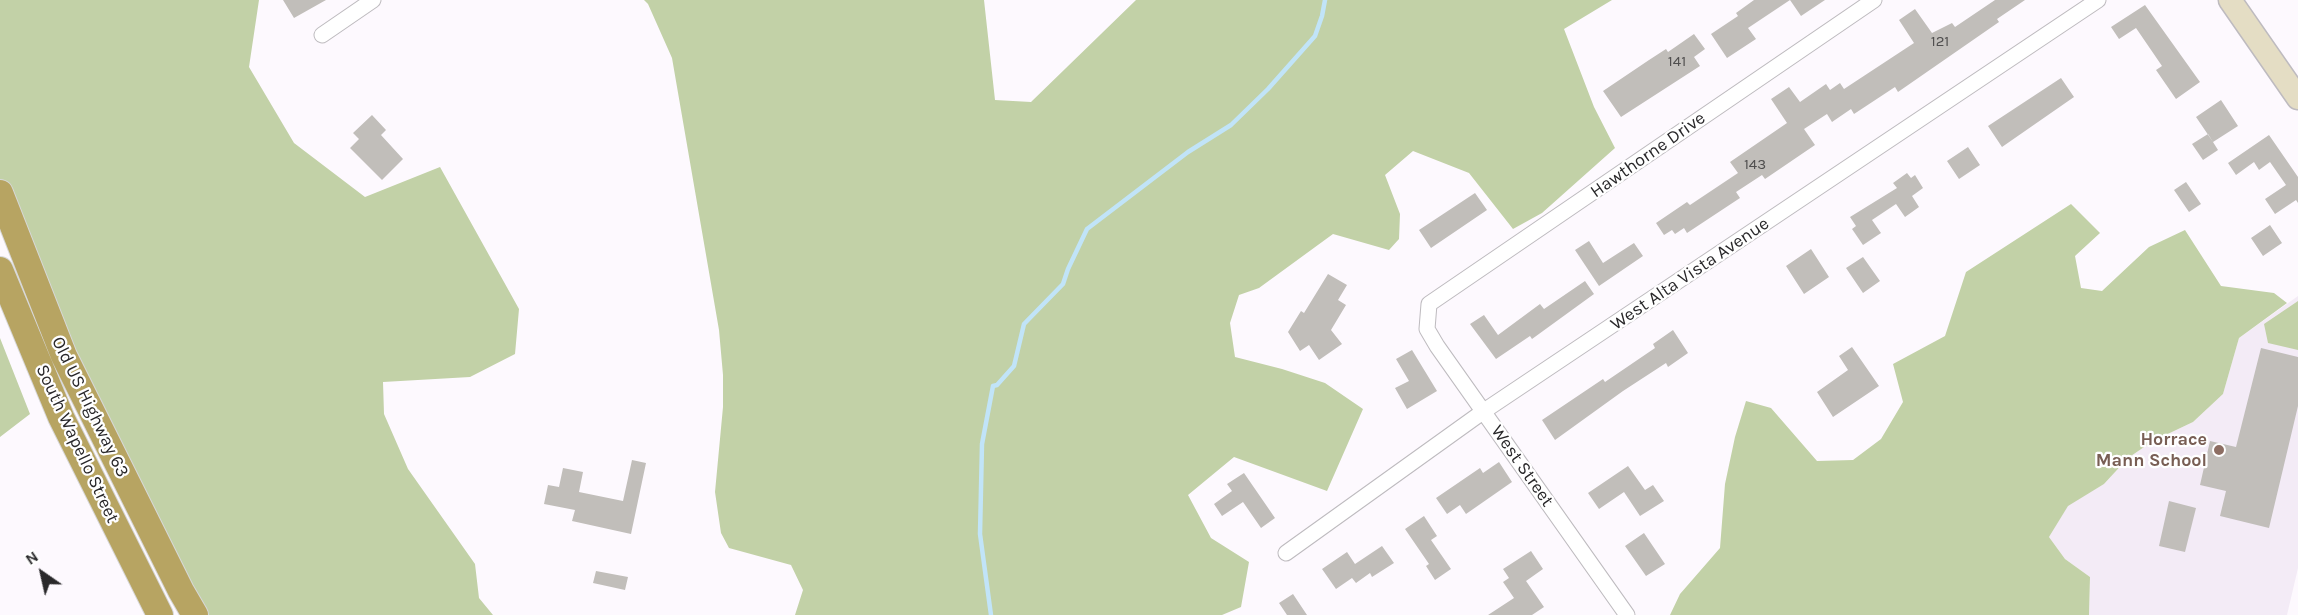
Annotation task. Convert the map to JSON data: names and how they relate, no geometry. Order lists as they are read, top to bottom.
{
  "streets": {
    "highway": ["Old US Highway 63", "South Wapello Street"],
    "street": ["Hawthorne Drive", "West Alta Vista Avenue", "West Street"]
  },
  "crossings": [
    ["Hawthorne Drive", "West Street"],
    ["West Alta Vista Avenue", "West Street"]
  ],
  "places": ["Horrace Mann School"],
  "house_numbers": ["121", "141", "143"],
  "north": "top left"
}
